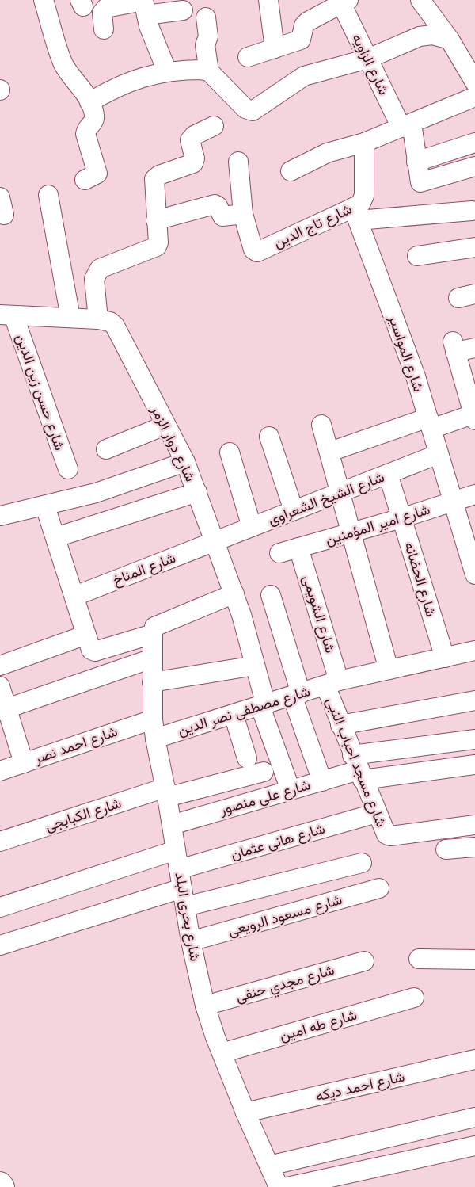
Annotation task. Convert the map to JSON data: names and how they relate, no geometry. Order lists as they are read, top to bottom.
{
  "streets": {
    "street": [
      "شارع الزاويه",
      "شارع تاج الدين",
      "شارع المواسير",
      "شارع حسن زين الدين",
      "شارع دوار الزمر",
      "شارع الشيخ الشعراوى",
      "شارع امير المؤمنين",
      "شارع المناخ",
      "شارع الحضانه",
      "شارع الشويمى",
      "شارع مصطفى نصر الدين",
      "شارع احمد نصر",
      "شارع مسجد احباب النبى",
      "شارع على منصور",
      "شارع الكبابجى",
      "شارع هانى عثمان",
      "شارع مسعود الرويعى",
      "شارع بحرى البلد",
      "شارع مجدي حنفى",
      "شارع طه امين",
      "شارع احمد ديكه"
    ]
  },
  "crossings": [
    ["شارع تاج الدين", "شارع المواسير"],
    ["شارع المواسير", "شارع الشيخ الشعراوى"],
    ["شارع المواسير", "شارع امير المؤمنين"],
    ["شارع حسن زين الدين", "شارع دوار الزمر"],
    ["شارع دوار الزمر", "شارع الشيخ الشعراوى"],
    ["شارع دوار الزمر", "شارع المناخ"],
    ["شارع دوار الزمر", "شارع مصطفى نصر الدين"],
    ["شارع دوار الزمر", "شارع على منصور"],
    ["شارع الشيخ الشعراوى", "شارع المناخ"],
    ["شارع الشيخ الشعراوى", "شارع الحضانه"],
    ["شارع امير المؤمنين", "شارع الحضانه"],
    ["شارع امير المؤمنين", "شارع الشويمى"],
    ["شارع الحضانه", "شارع مصطفى نصر الدين"],
    ["شارع الشويمى", "شارع مصطفى نصر الدين"],
    ["شارع الشويمى", "شارع مسجد احباب النبى"],
    ["شارع مصطفى نصر الدين", "شارع مسجد احباب النبى"],
    ["شارع مصطفى نصر الدين", "شارع بحرى البلد"],
    ["شارع احمد نصر", "شارع بحرى البلد"],
    ["شارع مسجد احباب النبى", "شارع على منصور"],
    ["شارع مسجد احباب النبى", "شارع هانى عثمان"],
    ["شارع على منصور", "شارع بحرى البلد"],
    ["شارع الكبابجى", "شارع بحرى البلد"],
    ["شارع هانى عثمان", "شارع بحرى البلد"],
    ["شارع مسعود الرويعى", "شارع بحرى البلد"],
    ["شارع بحرى البلد", "شارع مجدي حنفى"],
    ["شارع بحرى البلد", "شارع طه امين"],
    ["شارع بحرى البلد", "شارع احمد ديكه"]
  ]
}
